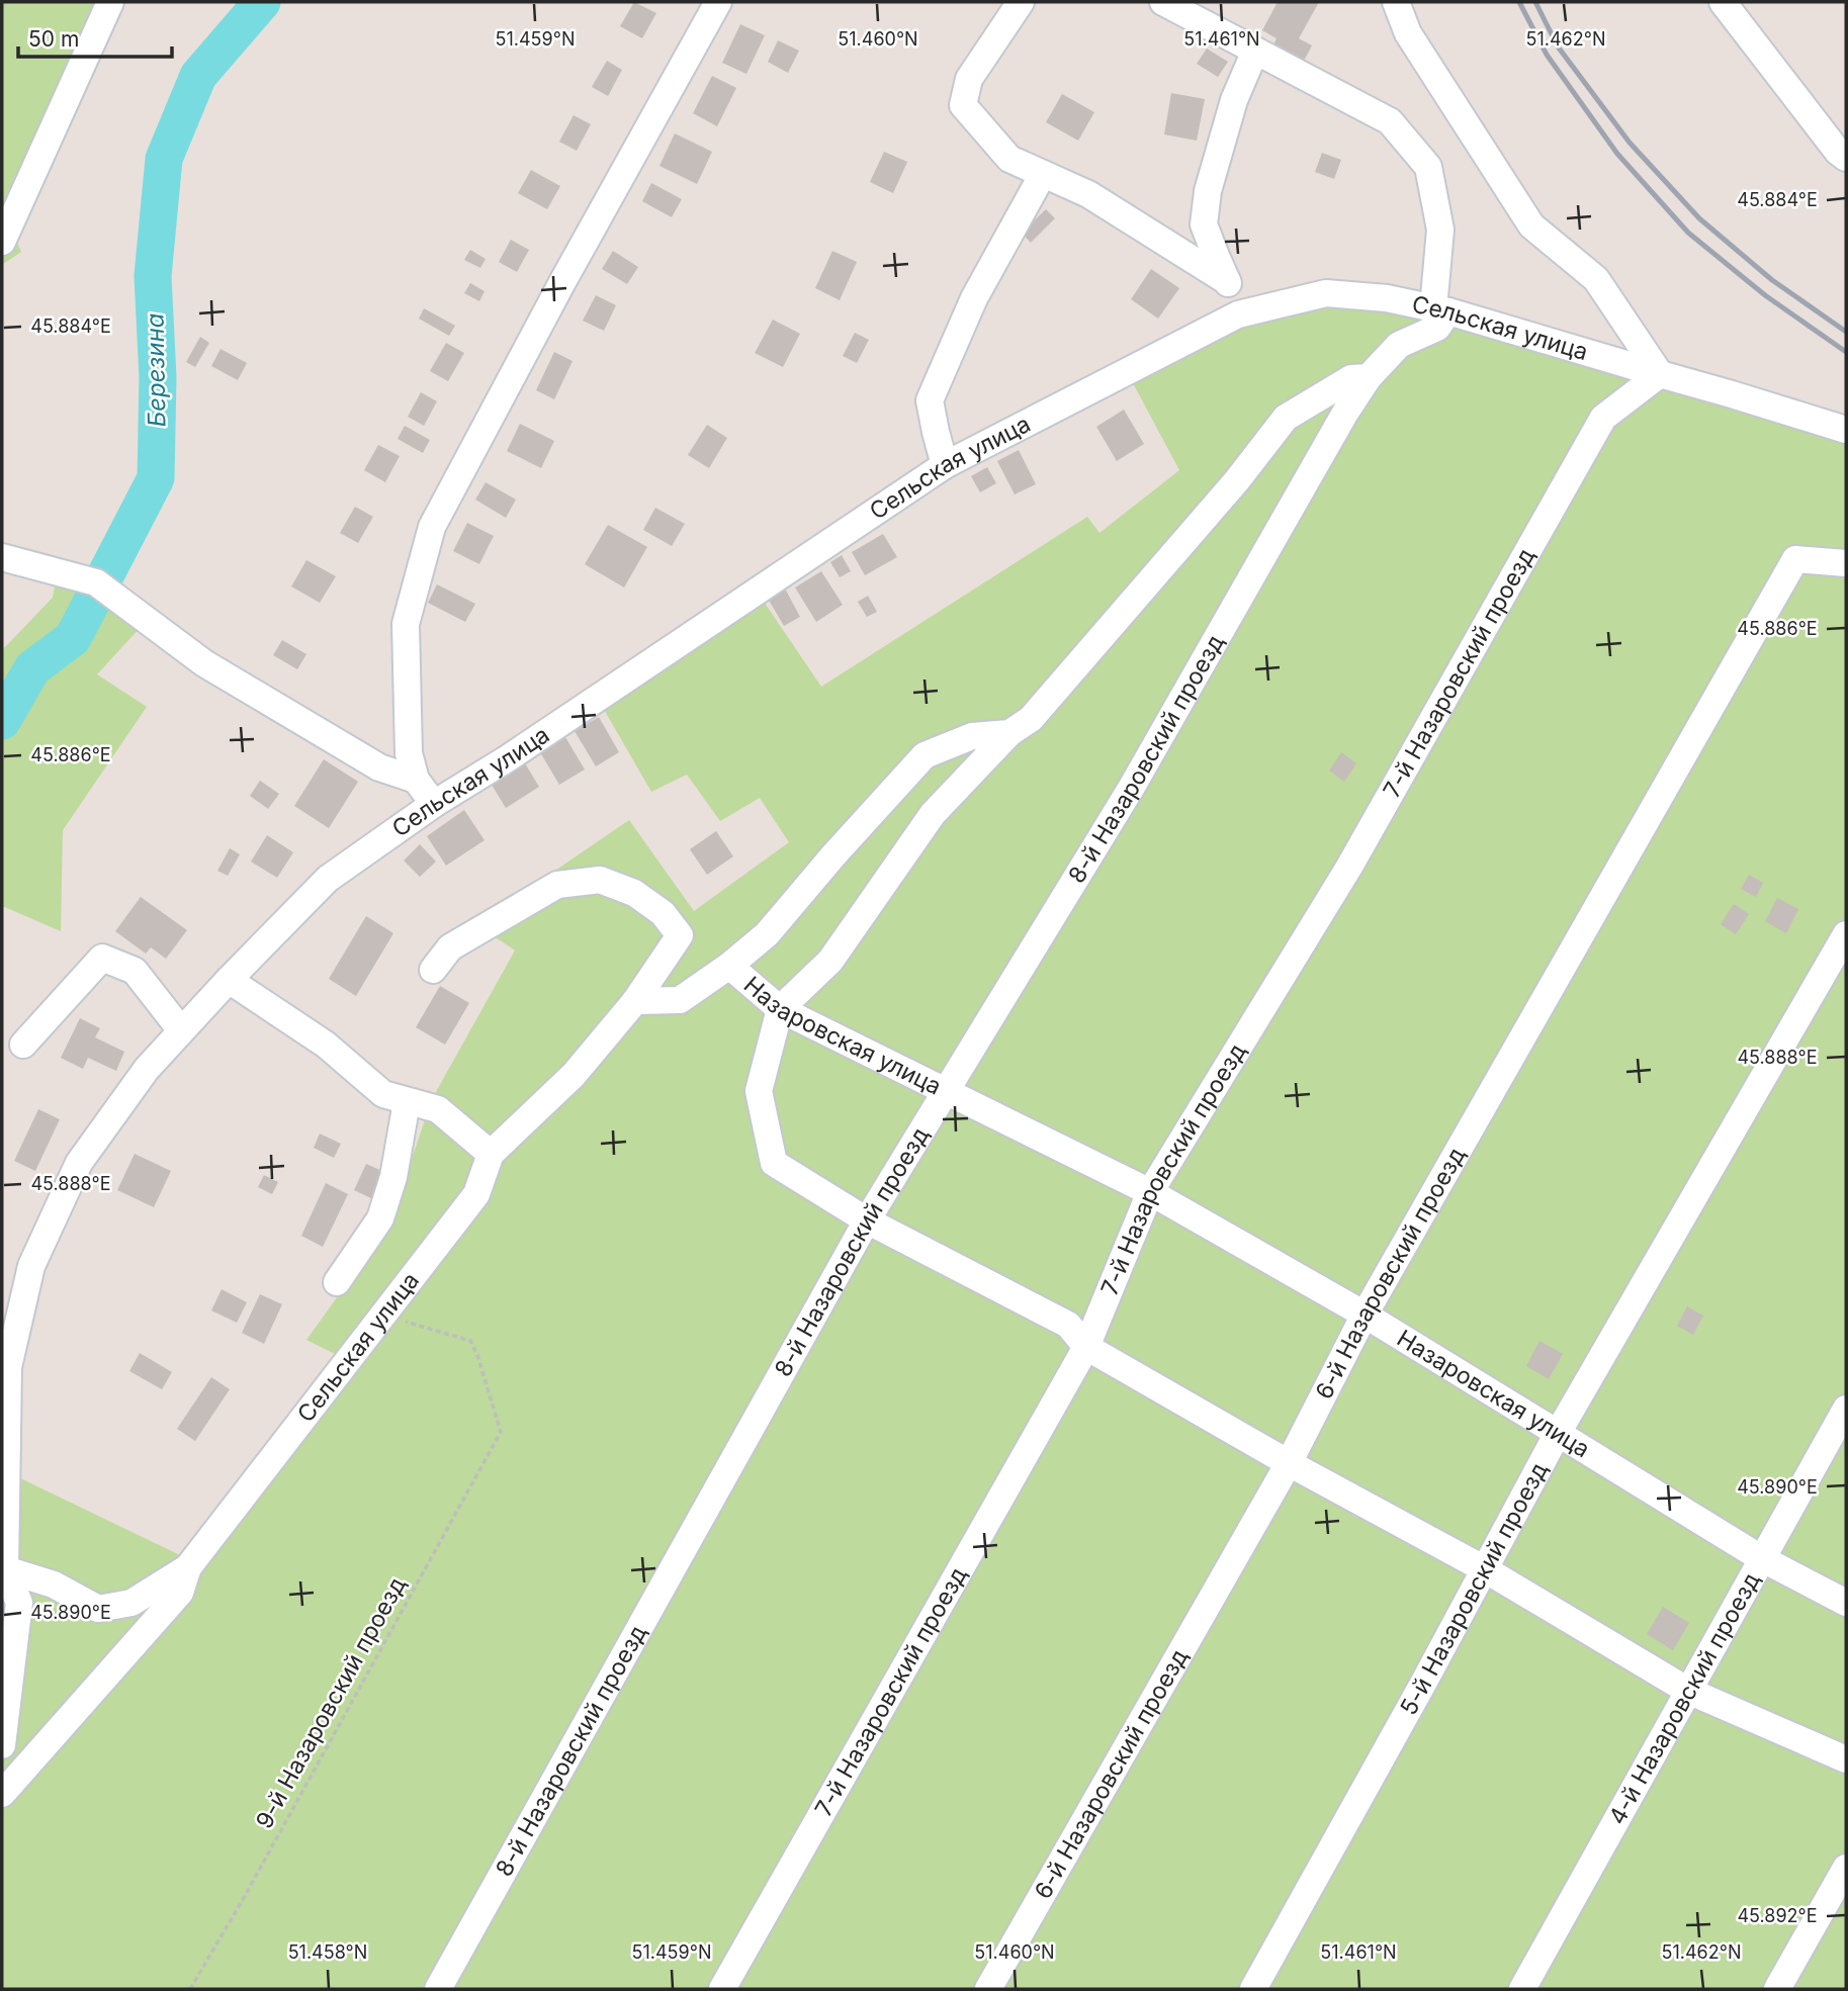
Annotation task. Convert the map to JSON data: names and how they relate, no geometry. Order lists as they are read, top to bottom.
{
  "streets": {
    "street": [
      "Сельская улица",
      "7-й Назаровский проезд",
      "8-й Назаровский проезд",
      "Назаровская улица",
      "6-й Назаровский проезд",
      "5-й Назаровский проезд",
      "4-й Назаровский проезд"
    ],
    "path": ["9-й Назаровский проезд"]
  },
  "crossings": [
    ["Сельская улица", "7-й Назаровский проезд"],
    ["Сельская улица", "8-й Назаровский проезд"],
    ["Сельская улица", "9-й Назаровский проезд"],
    ["7-й Назаровский проезд", "Назаровская улица"],
    ["8-й Назаровский проезд", "Назаровская улица"],
    ["Назаровская улица", "6-й Назаровский проезд"],
    ["Назаровская улица", "5-й Назаровский проезд"],
    ["Назаровская улица", "4-й Назаровский проезд"]
  ],
  "water": ["Березина"],
  "scale_bar": "50 m",
  "coordinates": [
    "51.459°N",
    "51.460°N",
    "51.461°N",
    "51.462°N",
    "45.884°E",
    "45.886°E",
    "45.888°E",
    "45.890°E",
    "45.892°E",
    "51.458°N"
  ]
}
